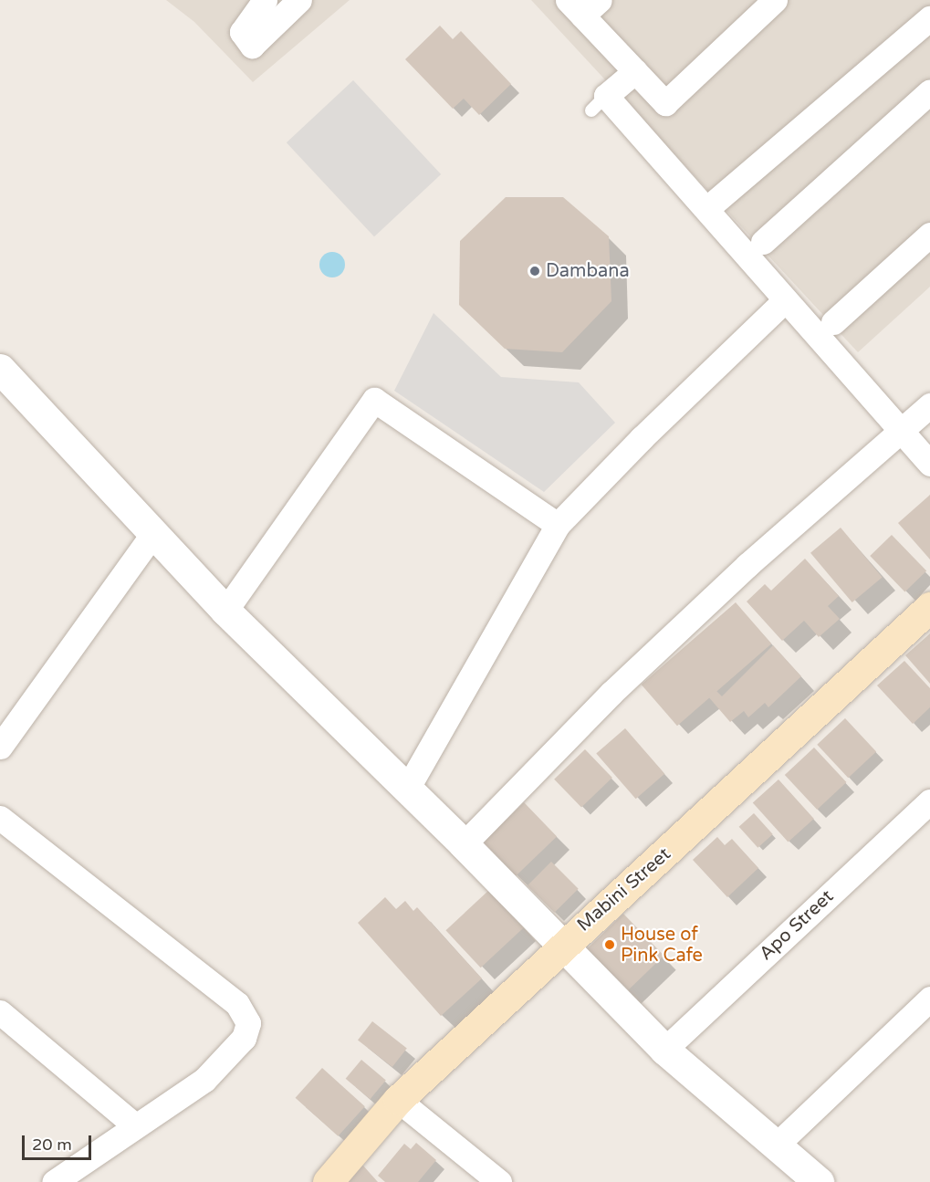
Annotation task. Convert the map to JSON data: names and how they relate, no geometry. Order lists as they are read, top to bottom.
{
  "streets": {
    "main road": ["Mabini Street"],
    "street": ["Apo Street"]
  },
  "places": ["Dambana", "House of Pink Cafe"],
  "scale_bar": "20 m"
}
